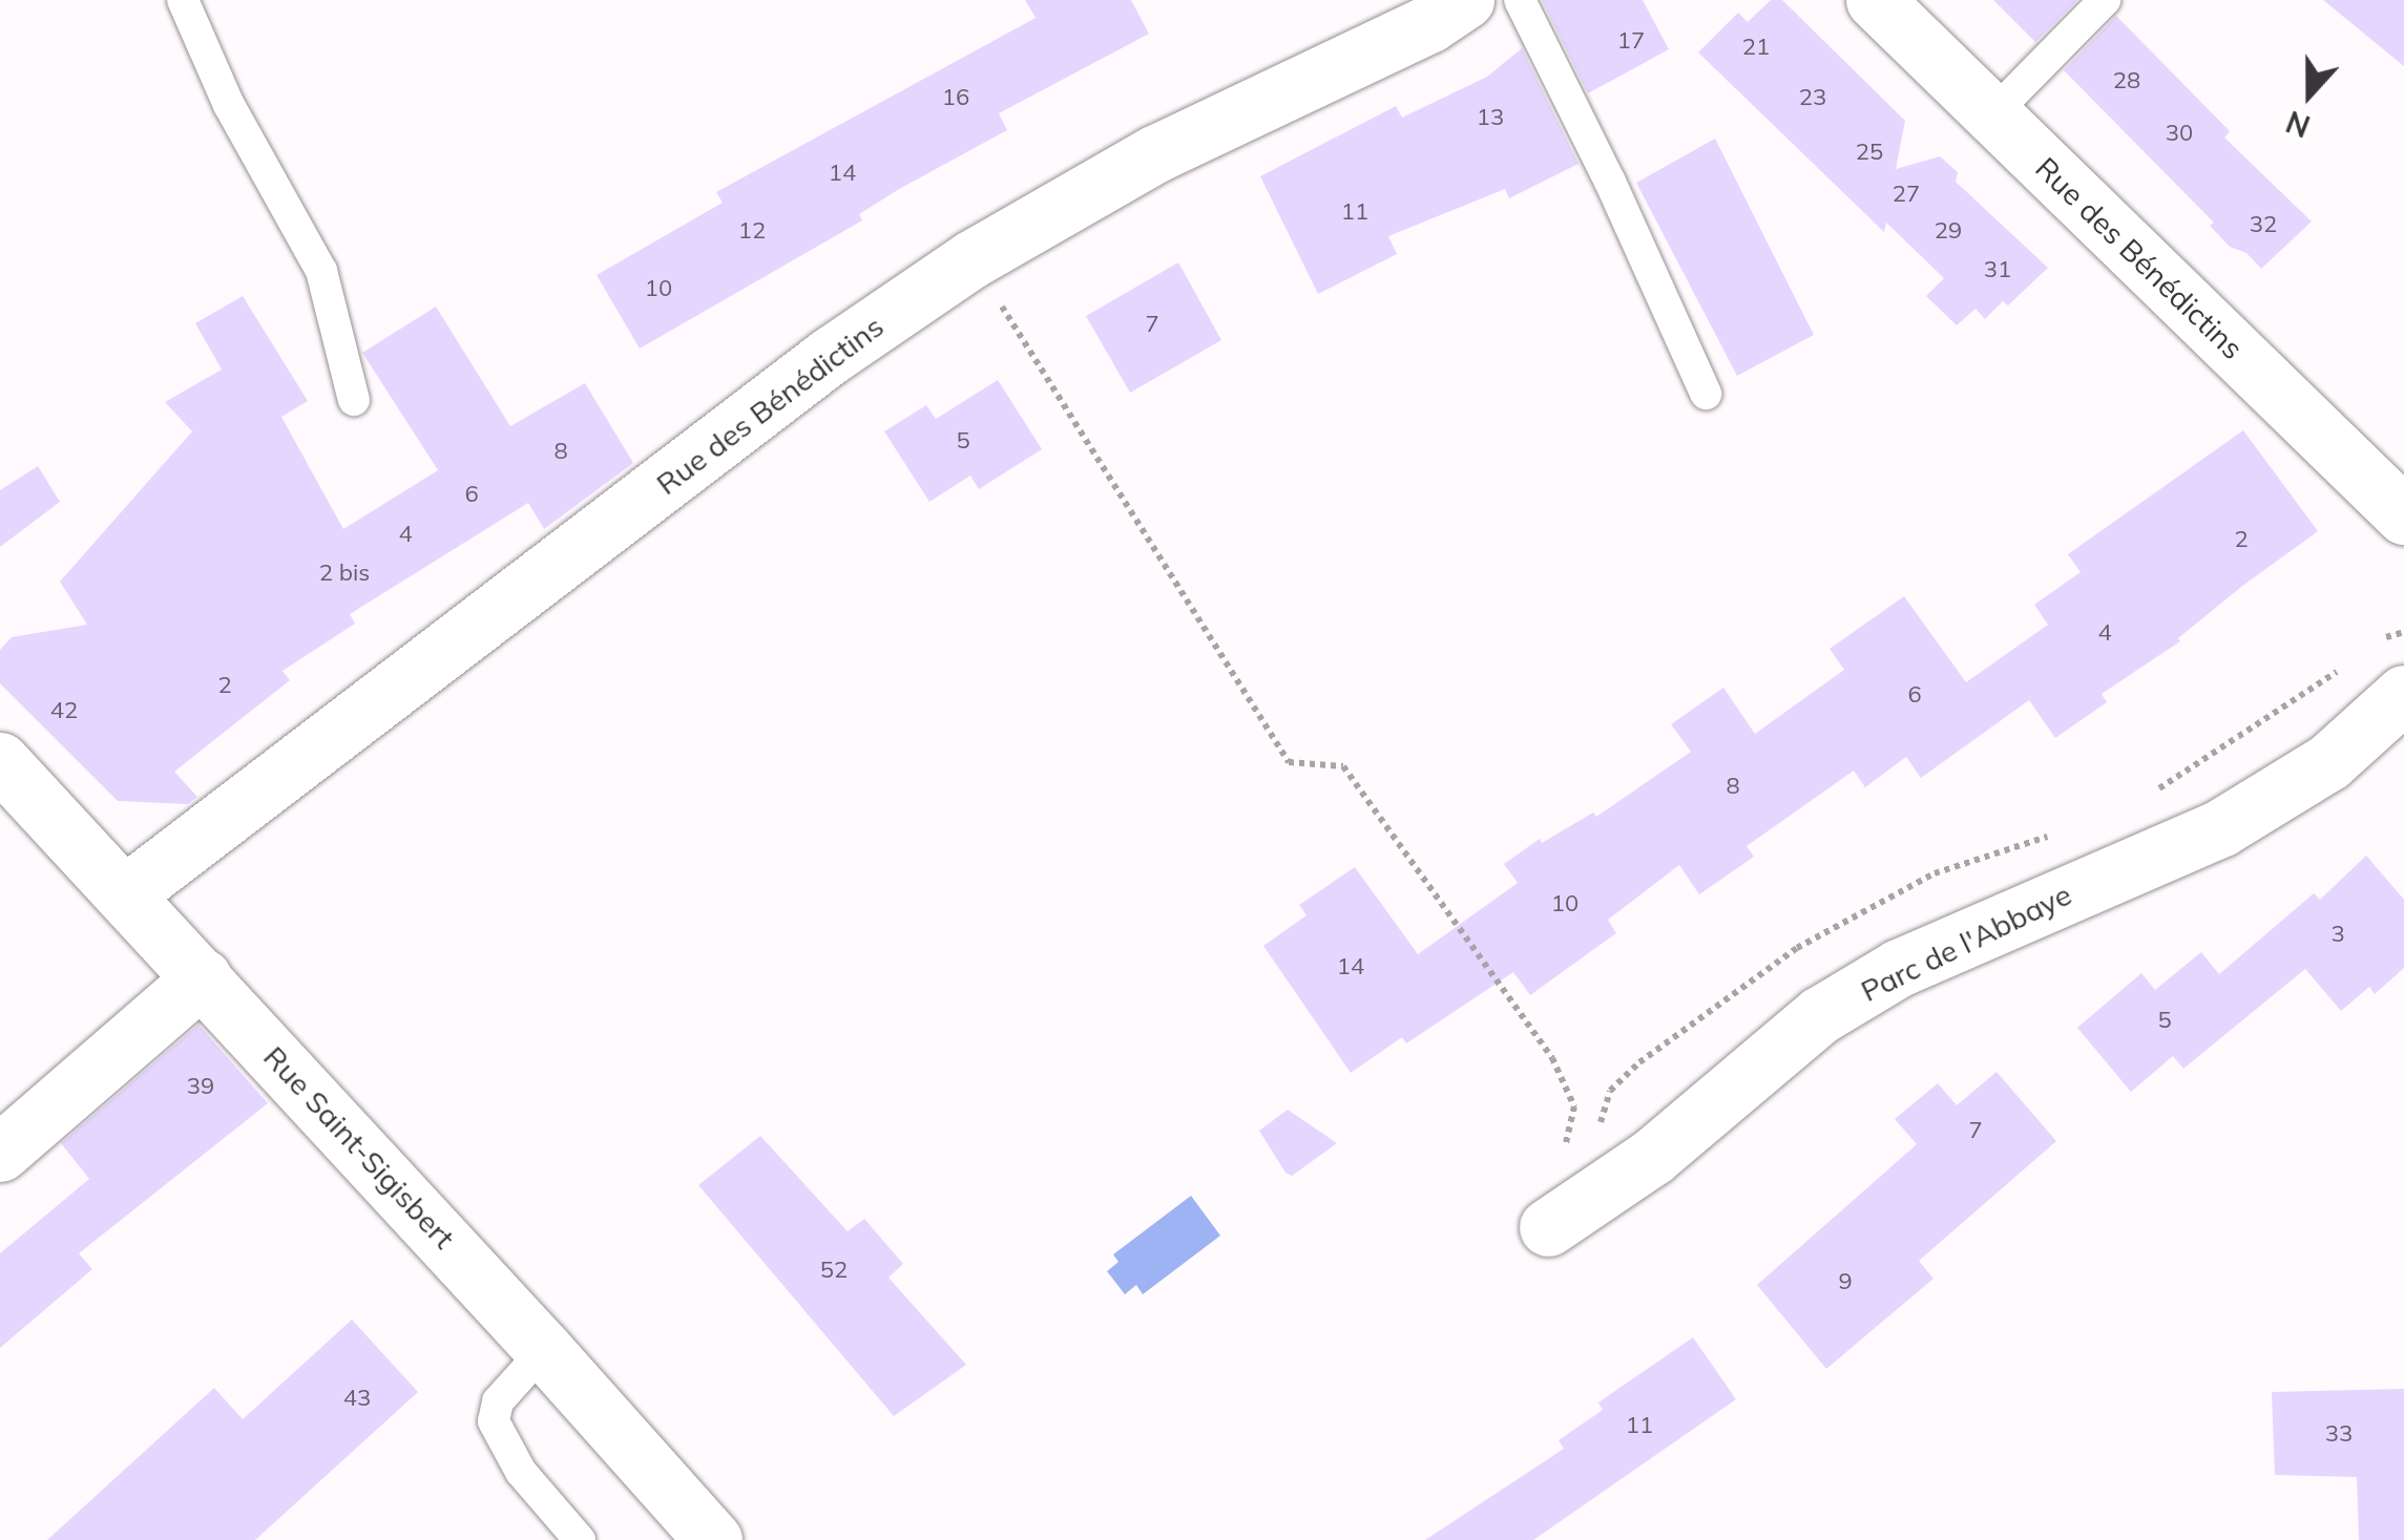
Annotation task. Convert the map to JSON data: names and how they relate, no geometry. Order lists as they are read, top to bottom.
{
  "streets": {
    "street": ["Rue des Bénédictins", "Parc de l'Abbaye", "Rue Saint-Sigisbert"]
  },
  "crossings": [
    ["Rue des Bénédictins", "Rue Saint-Sigisbert"]
  ],
  "house_numbers": [
    "17",
    "21",
    "28",
    "16",
    "23",
    "13",
    "30",
    "25",
    "14",
    "27",
    "11",
    "32",
    "12",
    "29",
    "31",
    "10",
    "7",
    "5",
    "8",
    "6",
    "4",
    "2",
    "2 bis",
    "4",
    "2",
    "6",
    "42",
    "8",
    "10",
    "3",
    "14",
    "5",
    "39",
    "7",
    "52",
    "9",
    "43",
    "11",
    "33"
  ],
  "north": "bottom"
}
